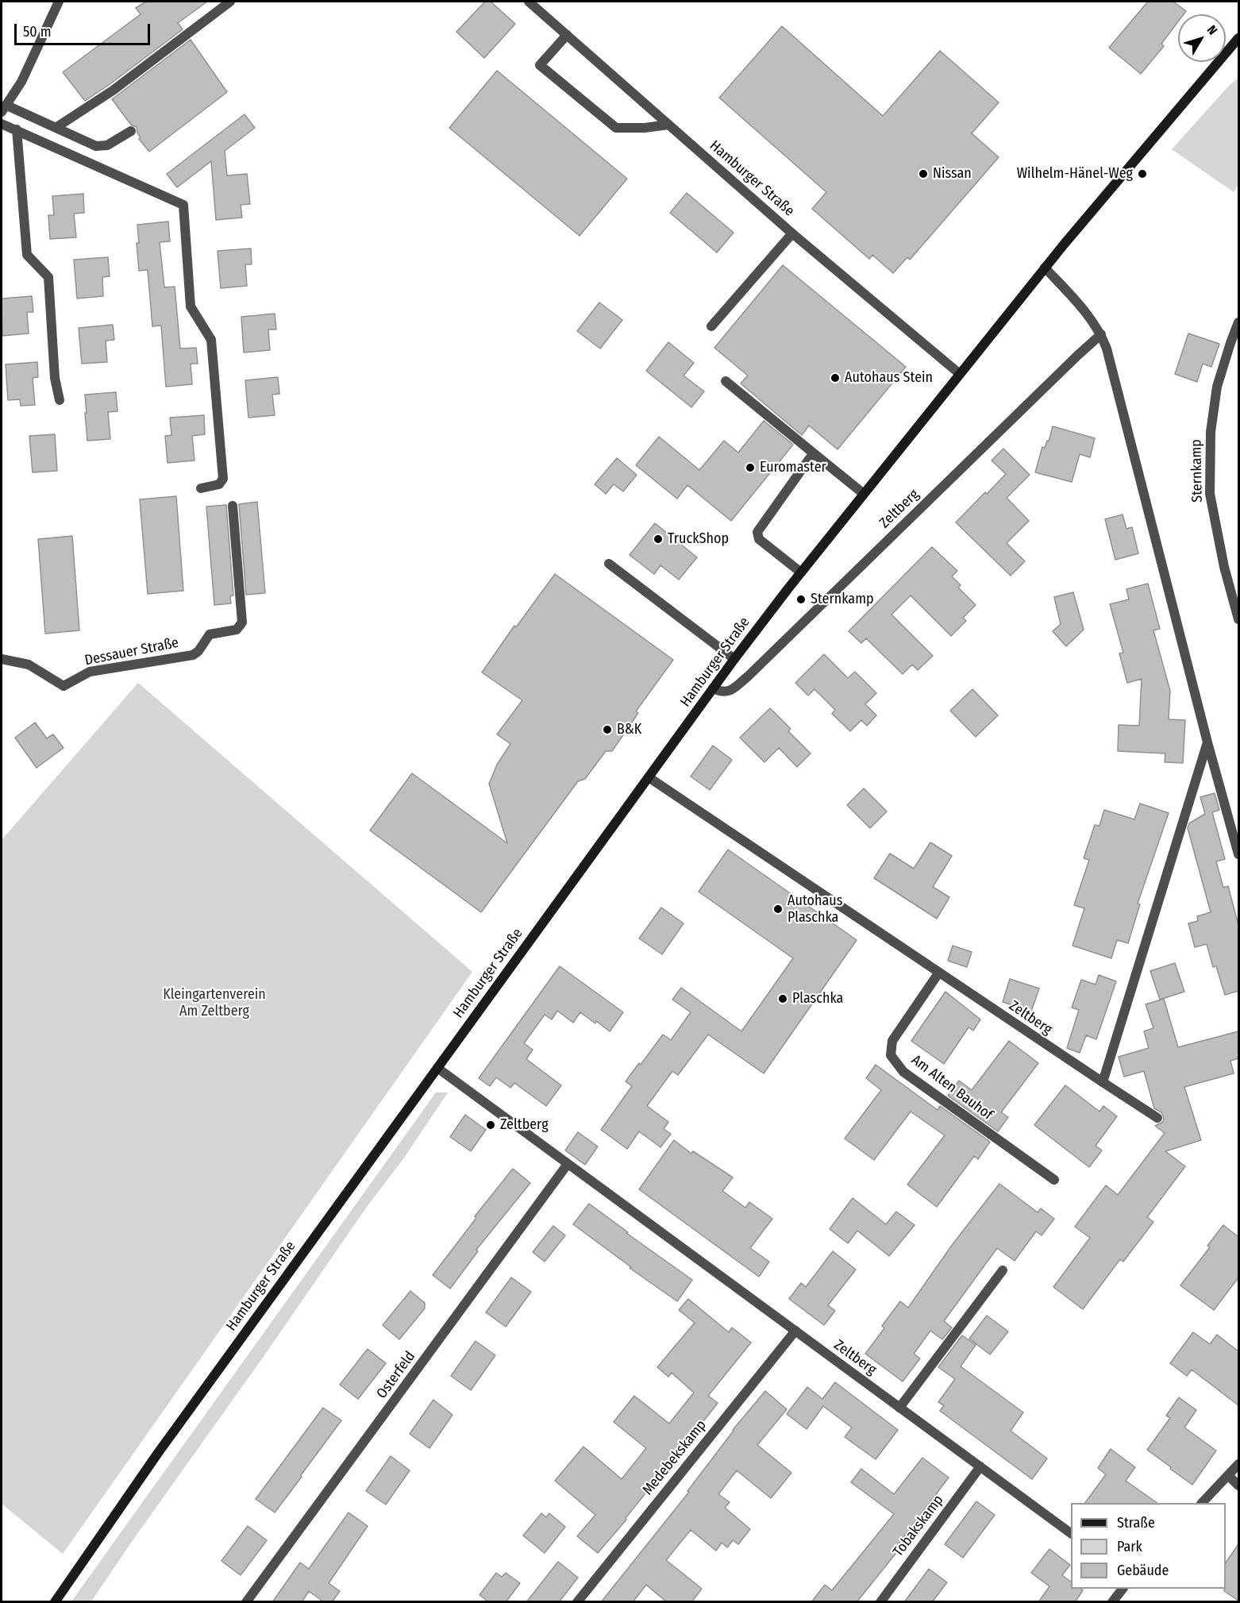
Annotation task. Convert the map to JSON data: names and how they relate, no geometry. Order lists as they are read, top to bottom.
{
  "streets": {
    "main road": ["Hamburger Straße"],
    "street": [
      "Sternkamp",
      "Zeltberg",
      "Dessauer Straße",
      "Am Alten Bauhof",
      "Osterfeld",
      "Medebekskamp",
      "Tobakskamp"
    ]
  },
  "crossings": [
    ["Hamburger Straße", "Zeltberg"],
    ["Zeltberg", "Am Alten Bauhof"],
    ["Zeltberg", "Osterfeld"],
    ["Zeltberg", "Medebekskamp"],
    ["Zeltberg", "Tobakskamp"]
  ],
  "parks": ["Kleingartenverein Am Zeltberg"],
  "places": [
    "Nissan",
    "Wilhelm-Hänel-Weg",
    "Autohaus Stein",
    "Euromaster",
    "TruckShop",
    "Sternkamp",
    "B&K",
    "Autohaus Plaschka",
    "Plaschka",
    "Zeltberg"
  ],
  "legend": ["Straße", "Park", "Gebäude"],
  "scale_bar": "50 m",
  "north": "top right"
}
